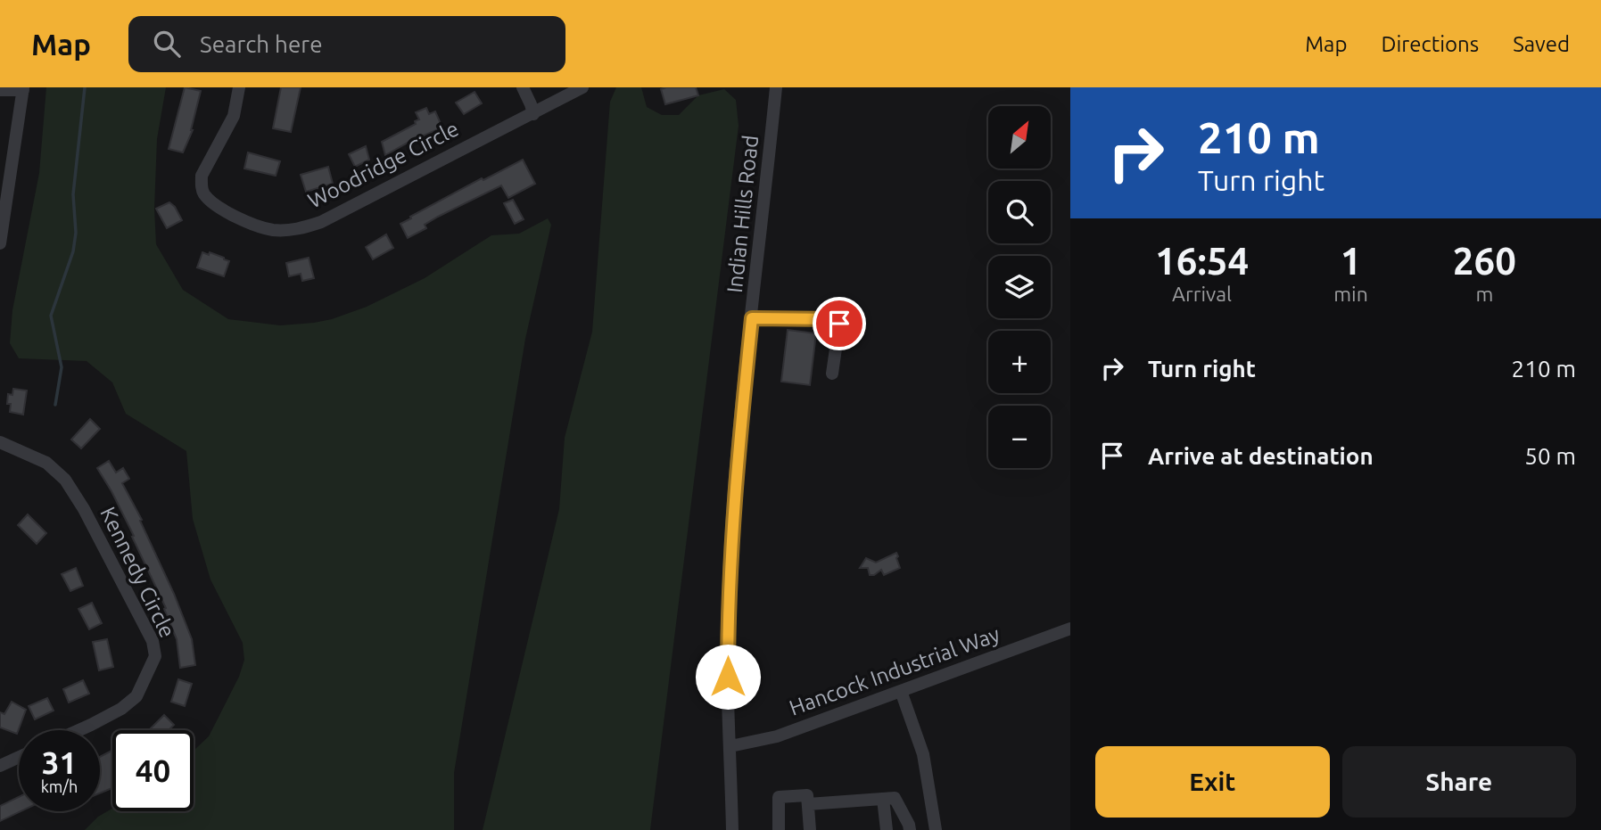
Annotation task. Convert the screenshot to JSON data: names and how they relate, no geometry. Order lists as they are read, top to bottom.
{
  "streets": {
    "street": [
      "Woodridge Circle",
      "Indian Hills Road",
      "Kennedy Circle",
      "Hancock Industrial Way"
    ]
  },
  "crossings": [
    ["Indian Hills Road", "Hancock Industrial Way"]
  ],
  "north": "top right",
  "page": {
    "header": "Map",
    "search": "Search here",
    "nav": ["Map", "Directions", "Saved"],
    "turn": ["210 m", "Turn right"],
    "map_buttons": ["+", "−"],
    "eta": [
      "16:54",
      "Arrival",
      "1",
      "min",
      "260",
      "m"
    ],
    "list": [
      {
        "name": "Turn right",
        "value": "210 m"
      },
      {
        "name": "Arrive at destination",
        "value": "50 m"
      }
    ],
    "speed": "31 km/h",
    "limit": "40",
    "buttons": ["Exit", "Share"]
  }
}
